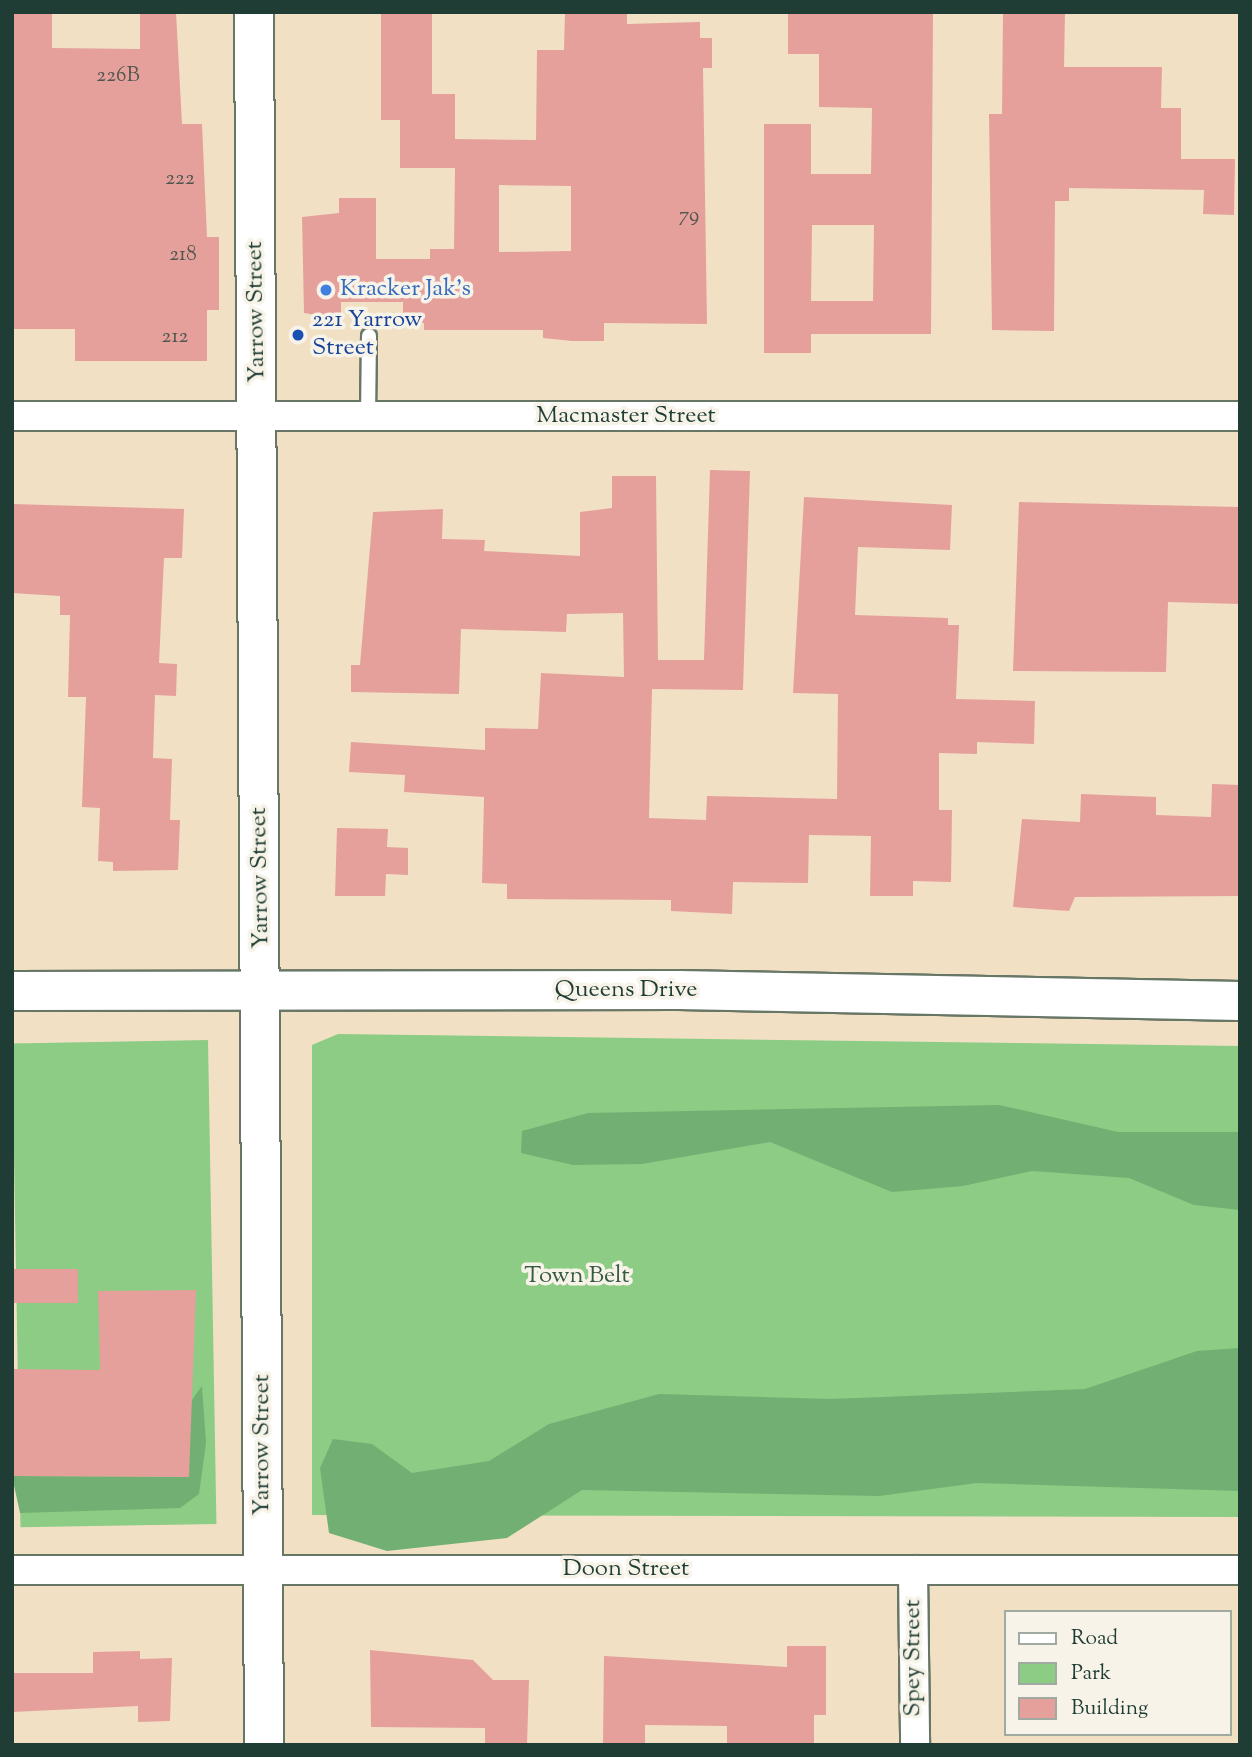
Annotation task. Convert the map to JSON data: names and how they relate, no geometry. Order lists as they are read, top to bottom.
{
  "streets": {
    "main road": ["Yarrow Street", "Queens Drive"],
    "street": ["Macmaster Street", "Doon Street", "Spey Street"]
  },
  "crossings": [
    ["Yarrow Street", "Macmaster Street"],
    ["Yarrow Street", "Queens Drive"],
    ["Yarrow Street", "Doon Street"],
    ["Doon Street", "Spey Street"]
  ],
  "parks": ["Town Belt"],
  "places": ["Kracker Jak's", "221 Yarrow Street"],
  "house_numbers": [
    "226B",
    "222",
    "79",
    "218",
    "212"
  ],
  "legend": ["Road", "Park", "Building"]
}
